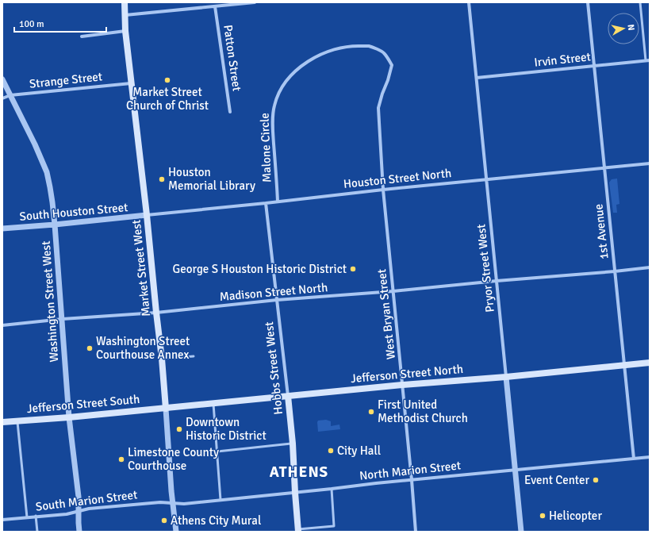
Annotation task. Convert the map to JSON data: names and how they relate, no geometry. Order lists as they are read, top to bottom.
{
  "streets": {
    "main road": [
      "Market Street West",
      "Hobbs Street West",
      "Jefferson Street North",
      "Jefferson Street South"
    ],
    "street": [
      "Patton Street",
      "Irvin Street",
      "Strange Street",
      "Malone Circle",
      "Houston Street North",
      "South Houston Street",
      "1st Avenue",
      "Pryor Street West",
      "Madison Street North",
      "Washington Street West",
      "West Bryan Street",
      "North Marion Street",
      "South Marion Street"
    ]
  },
  "crossings": [
    ["Irvin Street", "1st Avenue"],
    ["Irvin Street", "Pryor Street West"],
    ["Strange Street", "Market Street West"],
    ["Strange Street", "Washington Street West"],
    ["Malone Circle", "Houston Street North"],
    ["Malone Circle", "West Bryan Street"],
    ["Houston Street North", "South Houston Street"],
    ["Houston Street North", "1st Avenue"],
    ["Houston Street North", "Market Street West"],
    ["Houston Street North", "Pryor Street West"],
    ["Houston Street North", "West Bryan Street"],
    ["Houston Street North", "Hobbs Street West"],
    ["South Houston Street", "Market Street West"],
    ["South Houston Street", "Washington Street West"],
    ["1st Avenue", "Jefferson Street North"],
    ["1st Avenue", "North Marion Street"],
    ["Market Street West", "Madison Street North"],
    ["Market Street West", "Jefferson Street North"],
    ["Market Street West", "Jefferson Street South"],
    ["Market Street West", "North Marion Street"],
    ["Market Street West", "South Marion Street"],
    ["Pryor Street West", "Madison Street North"],
    ["Pryor Street West", "Jefferson Street North"],
    ["Pryor Street West", "North Marion Street"],
    ["Madison Street North", "Washington Street West"],
    ["Madison Street North", "West Bryan Street"],
    ["Madison Street North", "Hobbs Street West"],
    ["Washington Street West", "Jefferson Street South"],
    ["Washington Street West", "South Marion Street"],
    ["West Bryan Street", "Jefferson Street North"],
    ["West Bryan Street", "North Marion Street"],
    ["Hobbs Street West", "Jefferson Street North"],
    ["Hobbs Street West", "North Marion Street"],
    ["Jefferson Street North", "Jefferson Street South"],
    ["North Marion Street", "South Marion Street"]
  ],
  "districts": ["ATHENS"],
  "places": [
    "Market Street Church of Christ",
    "Houston Memorial Library",
    "George S Houston Historic District",
    "Washington Street Courthouse Annex",
    "First United Methodist Church",
    "Downtown Historic District",
    "City Hall",
    "Limestone County Courthouse",
    "Event Center",
    "Helicopter",
    "Athens City Mural"
  ],
  "scale_bar": "100 m",
  "north": "right"
}
